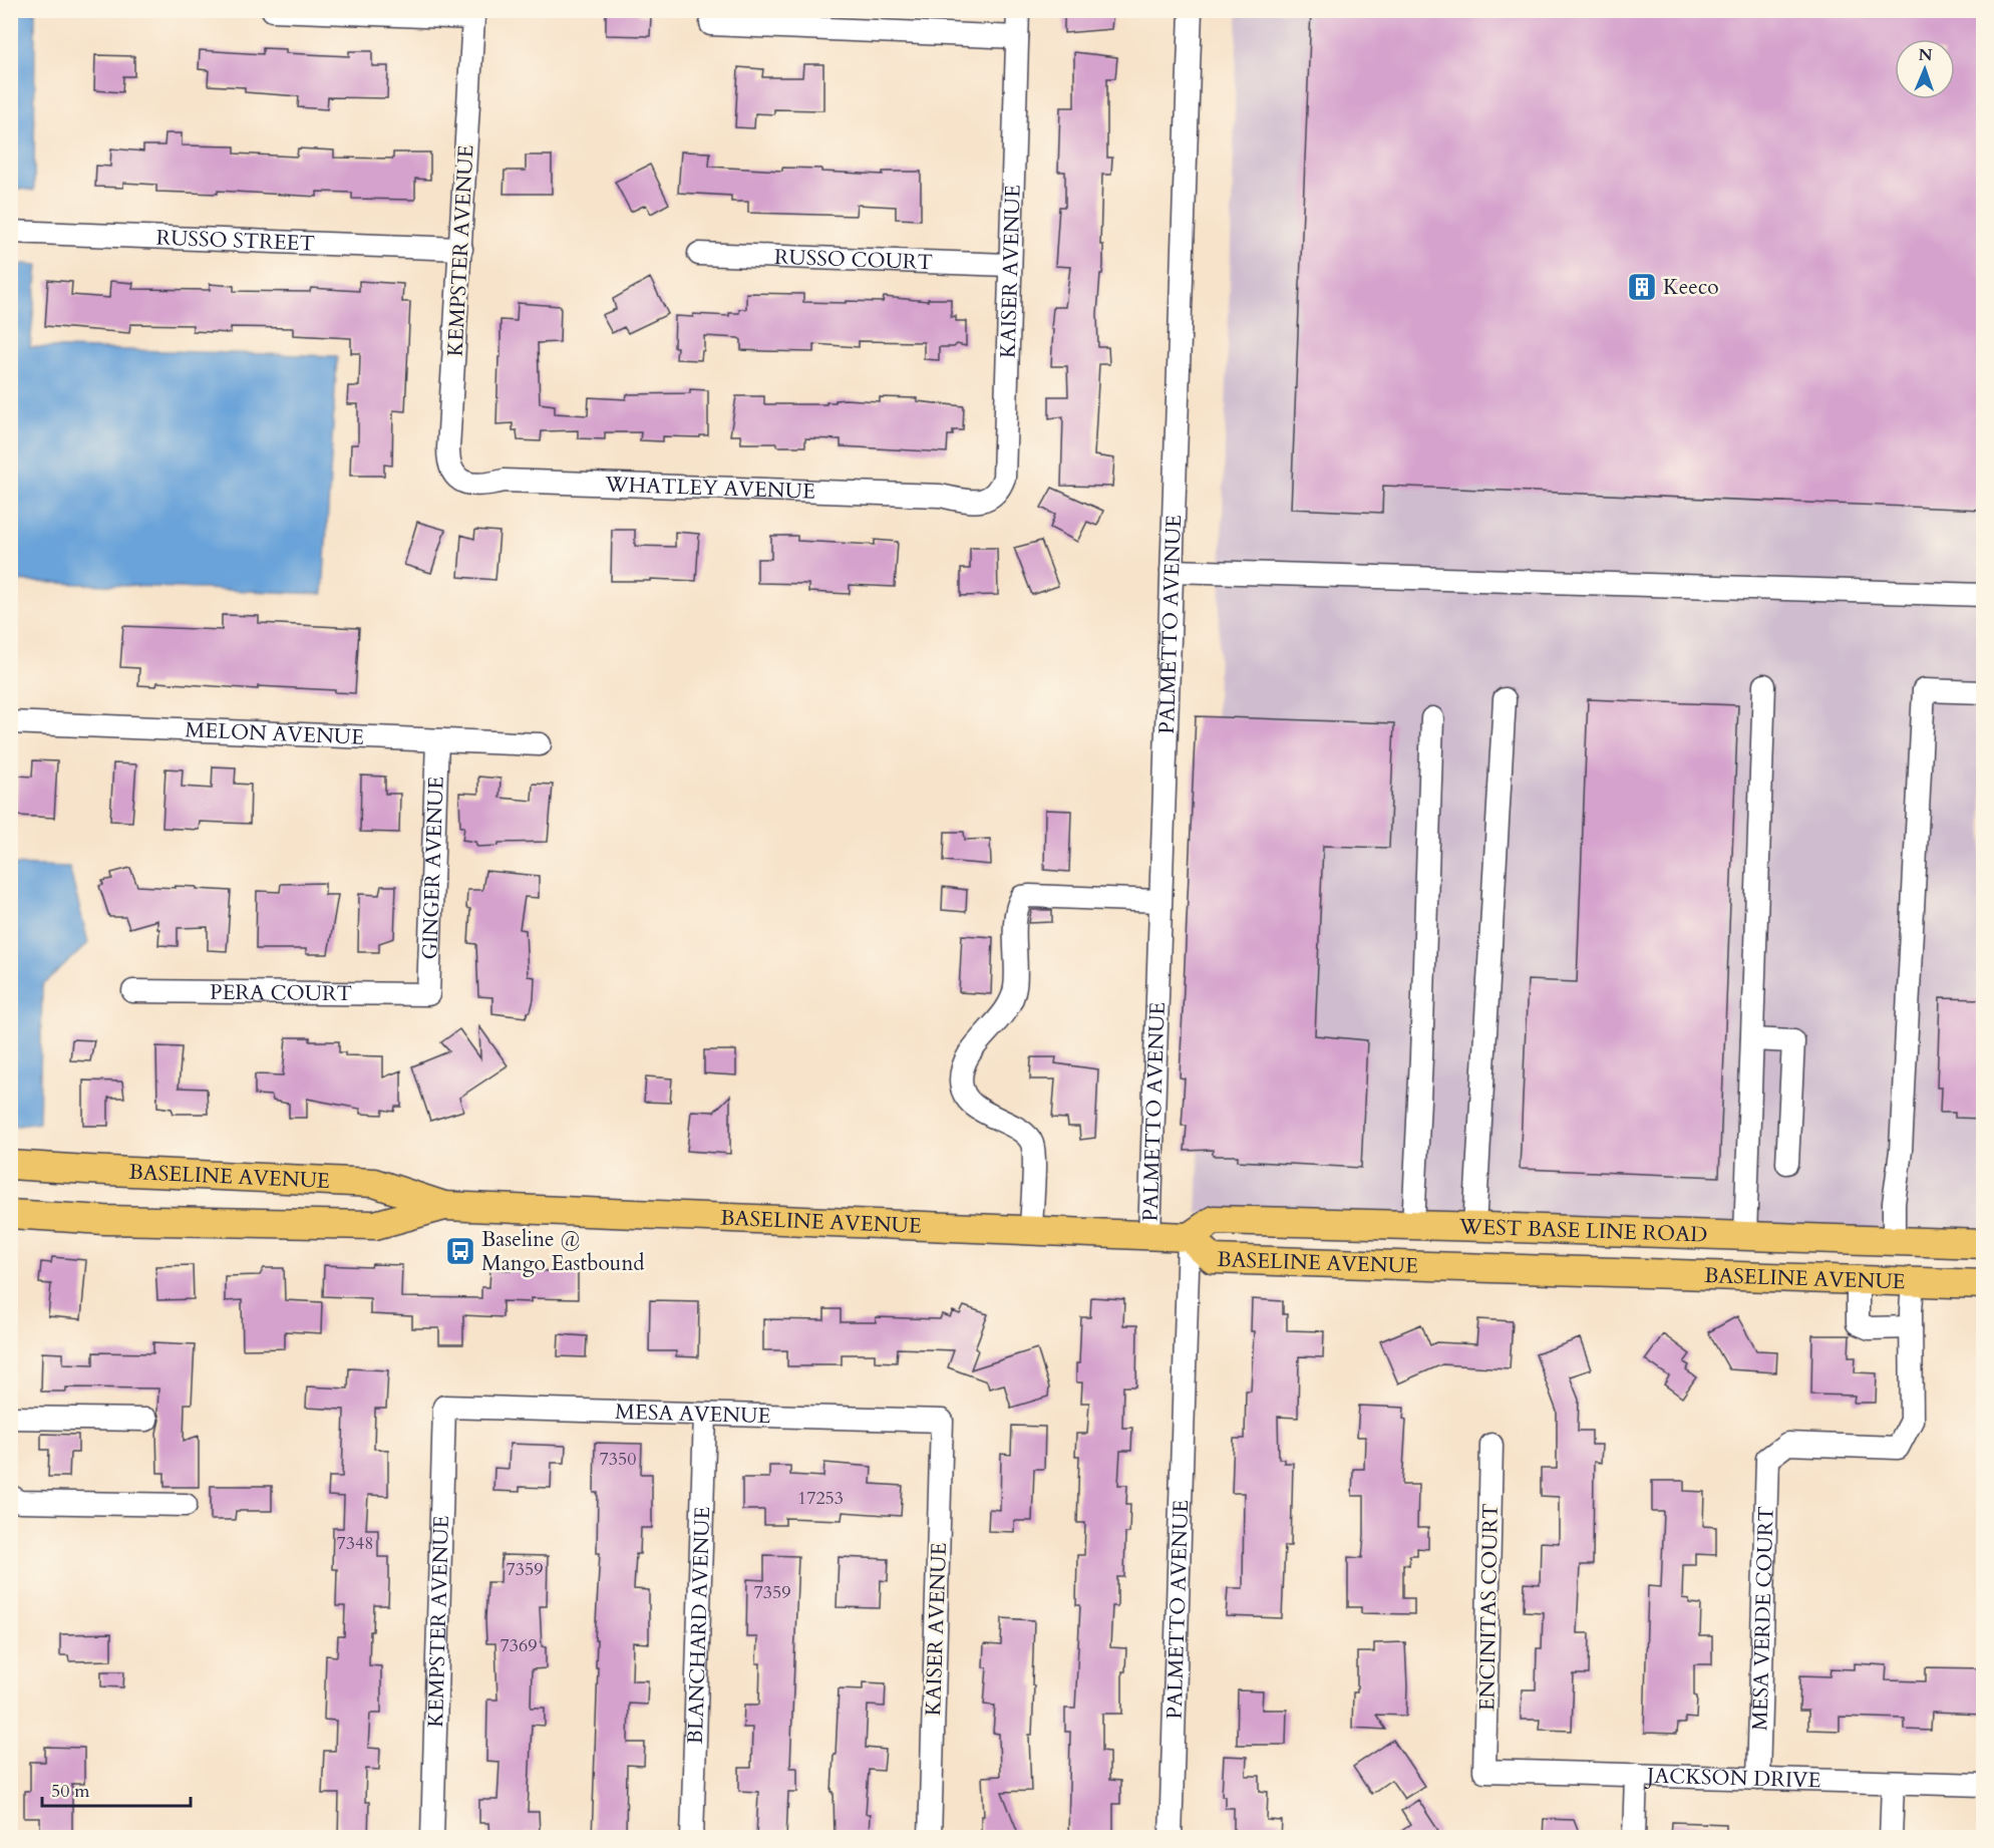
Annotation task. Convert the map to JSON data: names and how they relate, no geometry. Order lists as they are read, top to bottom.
{
  "streets": {
    "main road": ["BASELINE AVENUE", "WEST BASE LINE ROAD"],
    "street": [
      "RUSSO STREET",
      "KEMPSTER AVENUE",
      "RUSSO COURT",
      "KAISER AVENUE",
      "WHATLEY AVENUE",
      "PALMETTO AVENUE",
      "MELON AVENUE",
      "GINGER AVENUE",
      "PERA COURT",
      "MESA AVENUE",
      "ENCINITAS COURT",
      "MESA VERDE COURT",
      "BLANCHARD AVENUE",
      "JACKSON DRIVE"
    ]
  },
  "crossings": [
    ["RUSSO STREET", "KEMPSTER AVENUE"],
    ["KEMPSTER AVENUE", "WHATLEY AVENUE"],
    ["KEMPSTER AVENUE", "MESA AVENUE"],
    ["RUSSO COURT", "KAISER AVENUE"],
    ["KAISER AVENUE", "WHATLEY AVENUE"],
    ["KAISER AVENUE", "MESA AVENUE"],
    ["PALMETTO AVENUE", "BASELINE AVENUE"],
    ["PALMETTO AVENUE", "WEST BASE LINE ROAD"],
    ["MELON AVENUE", "GINGER AVENUE"],
    ["GINGER AVENUE", "PERA COURT"],
    ["BASELINE AVENUE", "WEST BASE LINE ROAD"],
    ["MESA AVENUE", "BLANCHARD AVENUE"],
    ["ENCINITAS COURT", "JACKSON DRIVE"],
    ["MESA VERDE COURT", "JACKSON DRIVE"]
  ],
  "places": {
    "building": ["Keeco"],
    "bus stop": ["Baseline @ Mango Eastbound"]
  },
  "house_numbers": [
    "7350",
    "17253",
    "7348",
    "7359",
    "7359",
    "7369"
  ],
  "scale_bar": "50 m",
  "north": "top"
}
